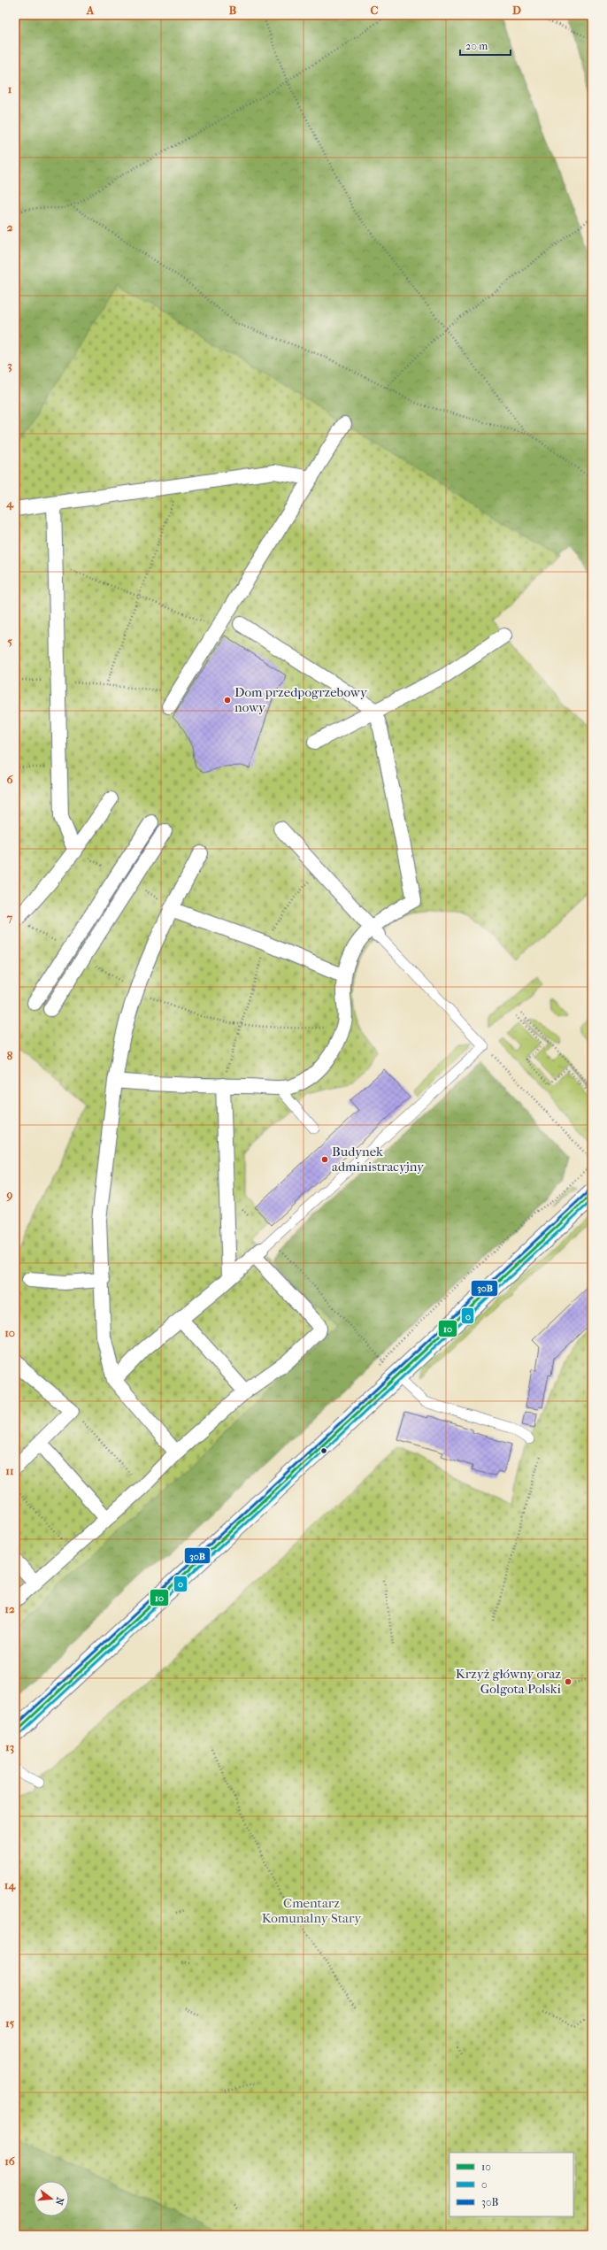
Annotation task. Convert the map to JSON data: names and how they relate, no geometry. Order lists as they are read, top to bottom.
{
  "parks": ["Cmentarz Komunalny Stary"],
  "places": ["Dom przedpogrzebowy nowy", "Budynek administracyjny", "Krzyż główny oraz Golgota Polski"],
  "lines": ["transit line 30B", "transit line 10", "transit line 0"],
  "legend": ["10", "0", "30B"],
  "scale_bar": "20 m",
  "north": "right",
  "grid": {
    "columns": [
      "A",
      "B",
      "C",
      "D"
    ],
    "rows": [
      "1",
      "2",
      "3",
      "4",
      "5",
      "6",
      "7",
      "8",
      "9",
      "10",
      "11",
      "12",
      "13",
      "14",
      "15",
      "16"
    ]
  }
}
